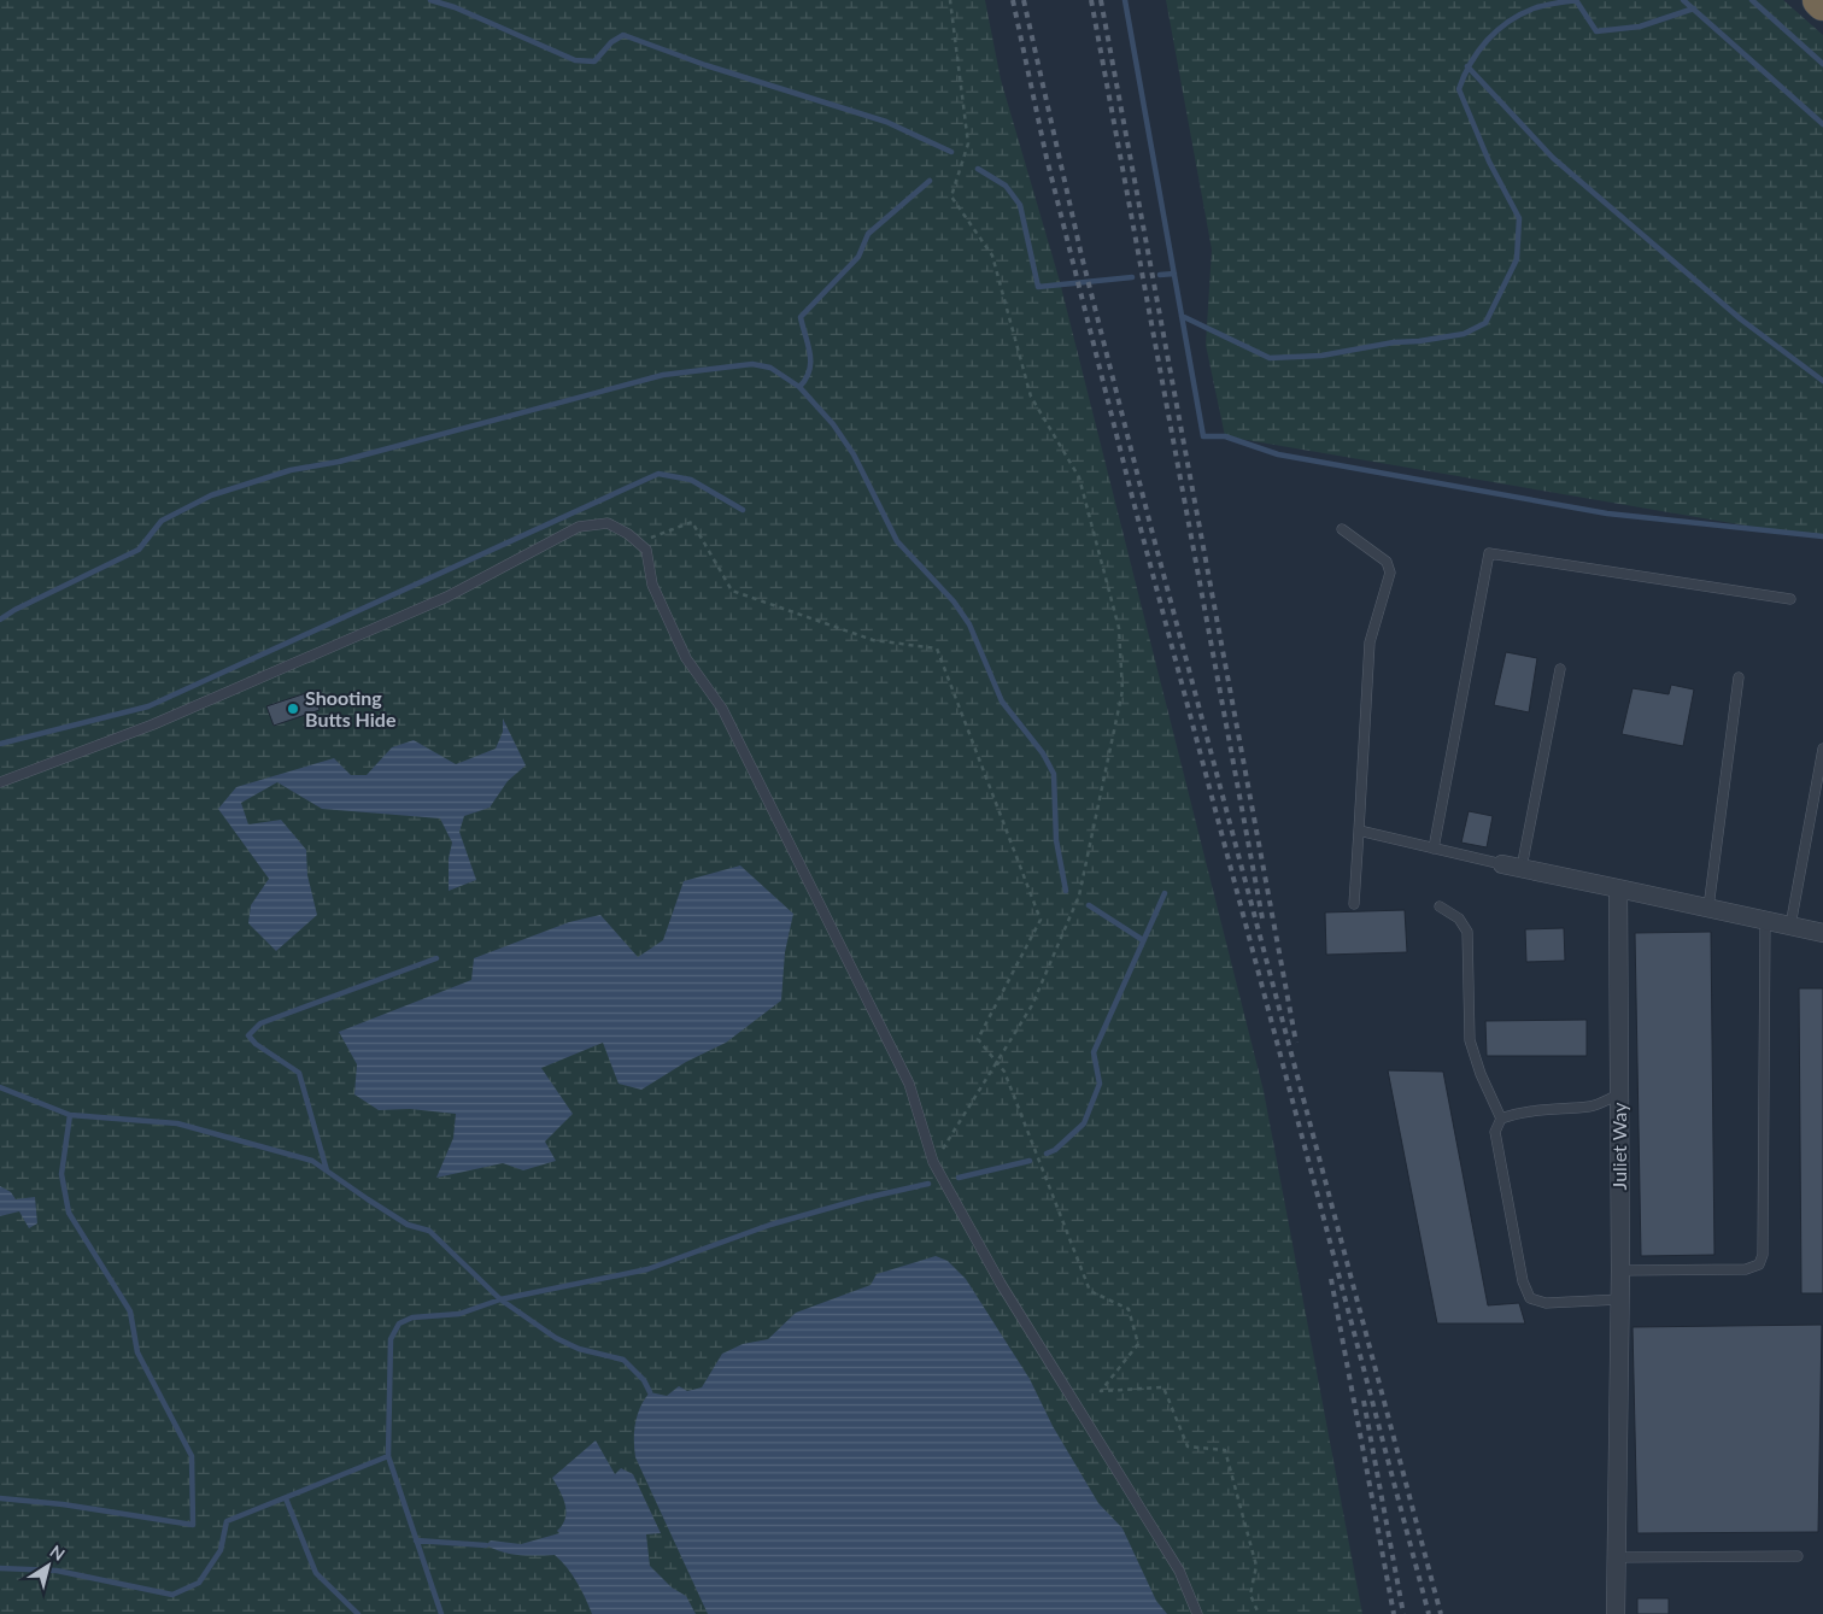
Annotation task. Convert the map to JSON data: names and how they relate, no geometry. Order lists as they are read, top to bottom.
{
  "streets": {
    "street": ["Juliet Way"]
  },
  "places": ["Shooting Butts Hide"],
  "north": "top right"
}
